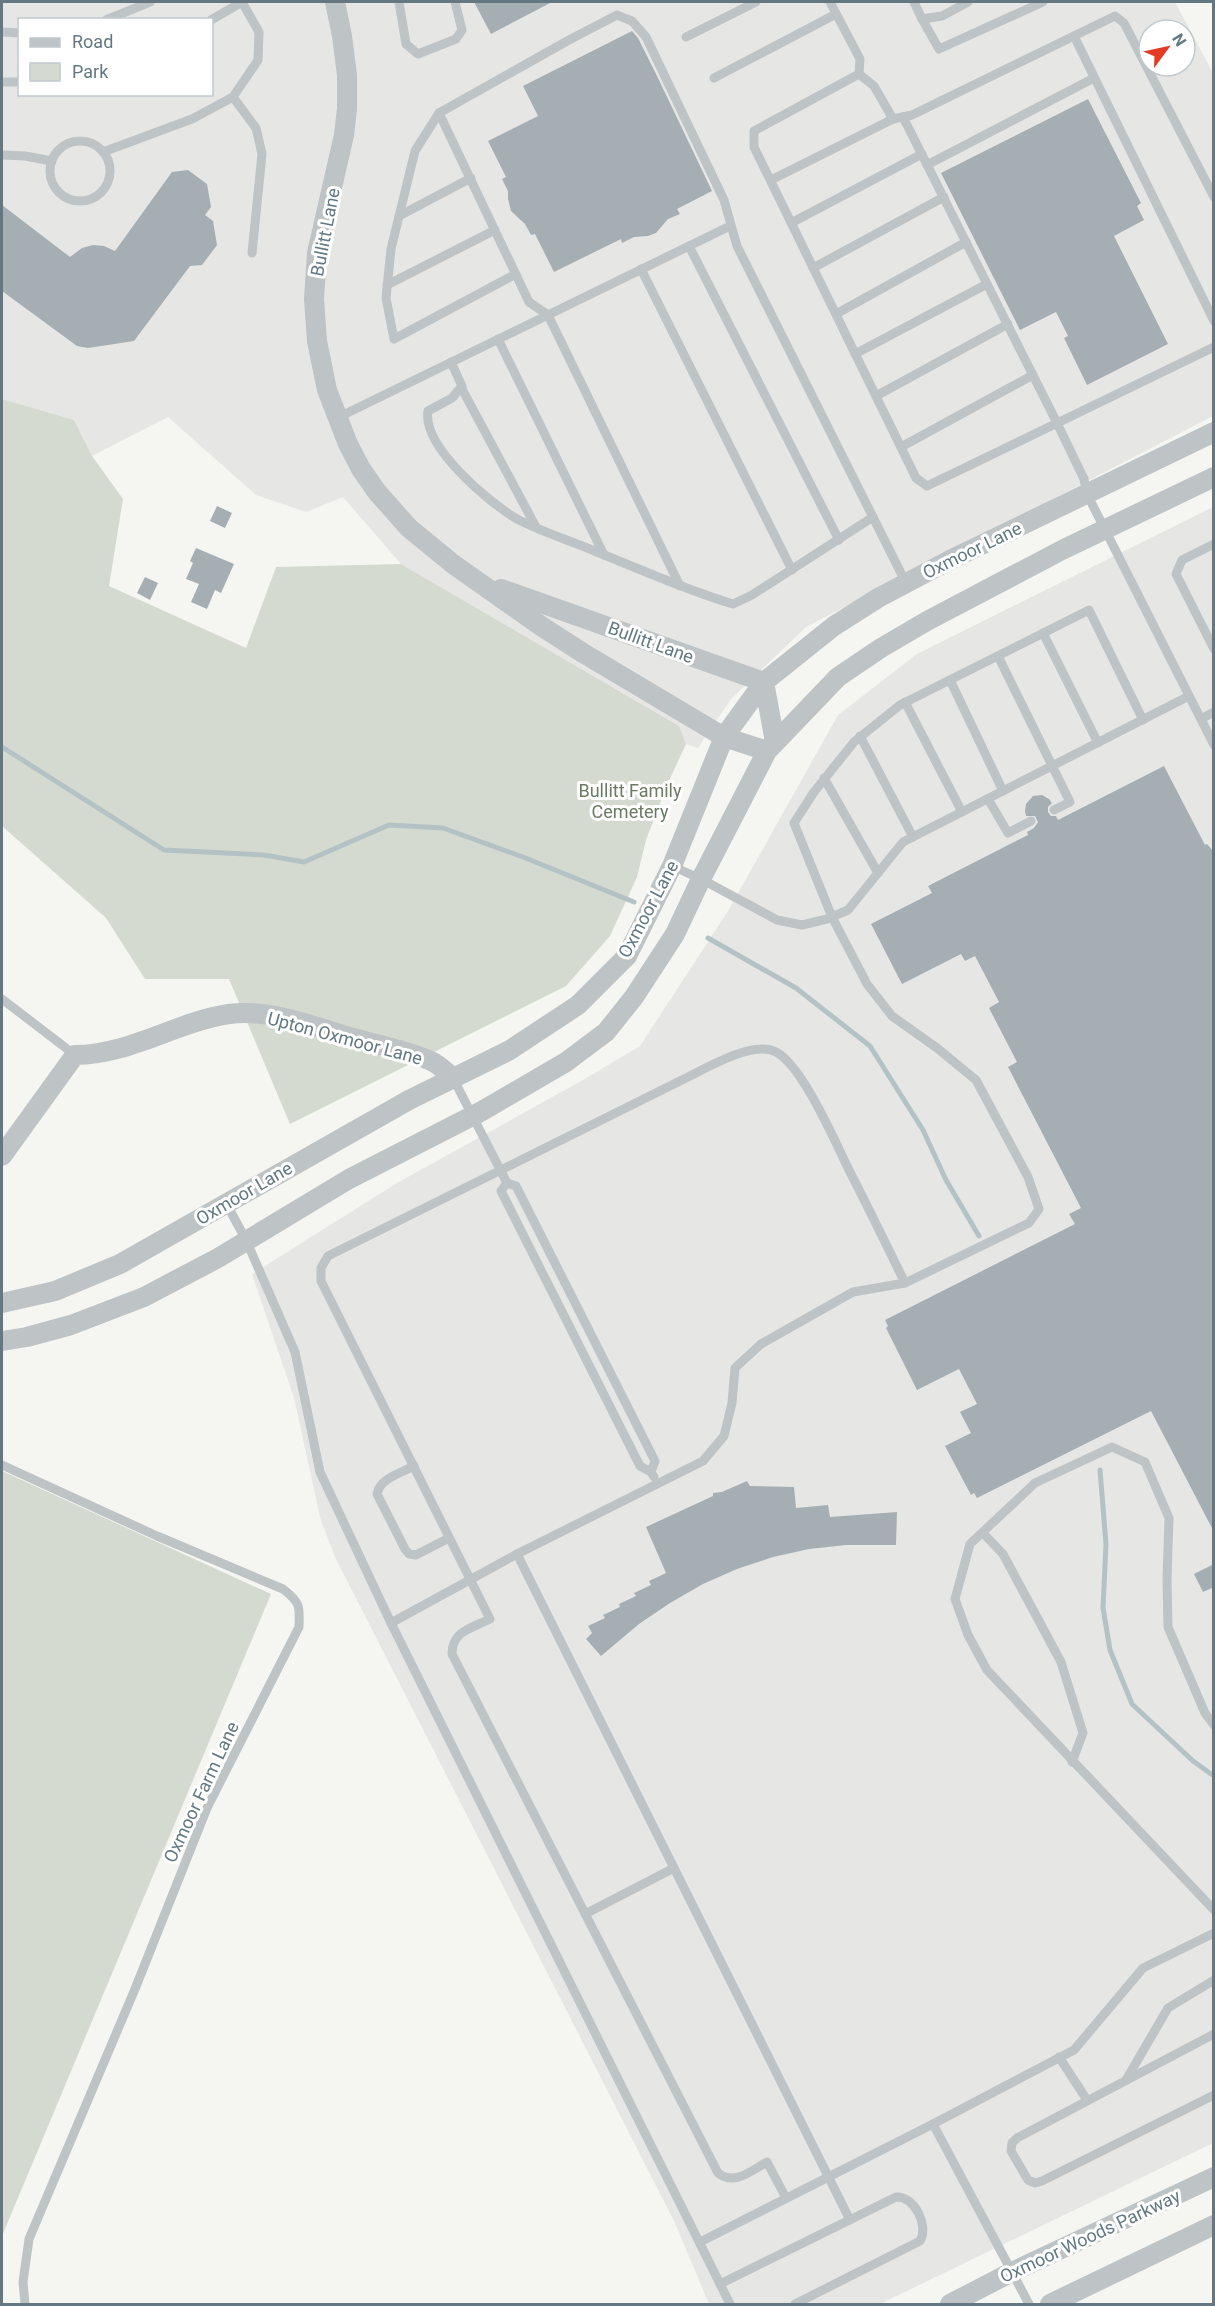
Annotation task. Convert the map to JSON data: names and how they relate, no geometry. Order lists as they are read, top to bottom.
{
  "streets": {
    "street": [
      "Bullitt Lane",
      "Oxmoor Lane",
      "Upton Oxmoor Lane",
      "Oxmoor Woods Parkway"
    ],
    "lane": ["Oxmoor Farm Lane"]
  },
  "crossings": [
    ["Bullitt Lane", "Oxmoor Lane"],
    ["Oxmoor Lane", "Upton Oxmoor Lane"]
  ],
  "parks": ["Bullitt Family Cemetery"],
  "legend": ["Road", "Park"],
  "north": "top right"
}
